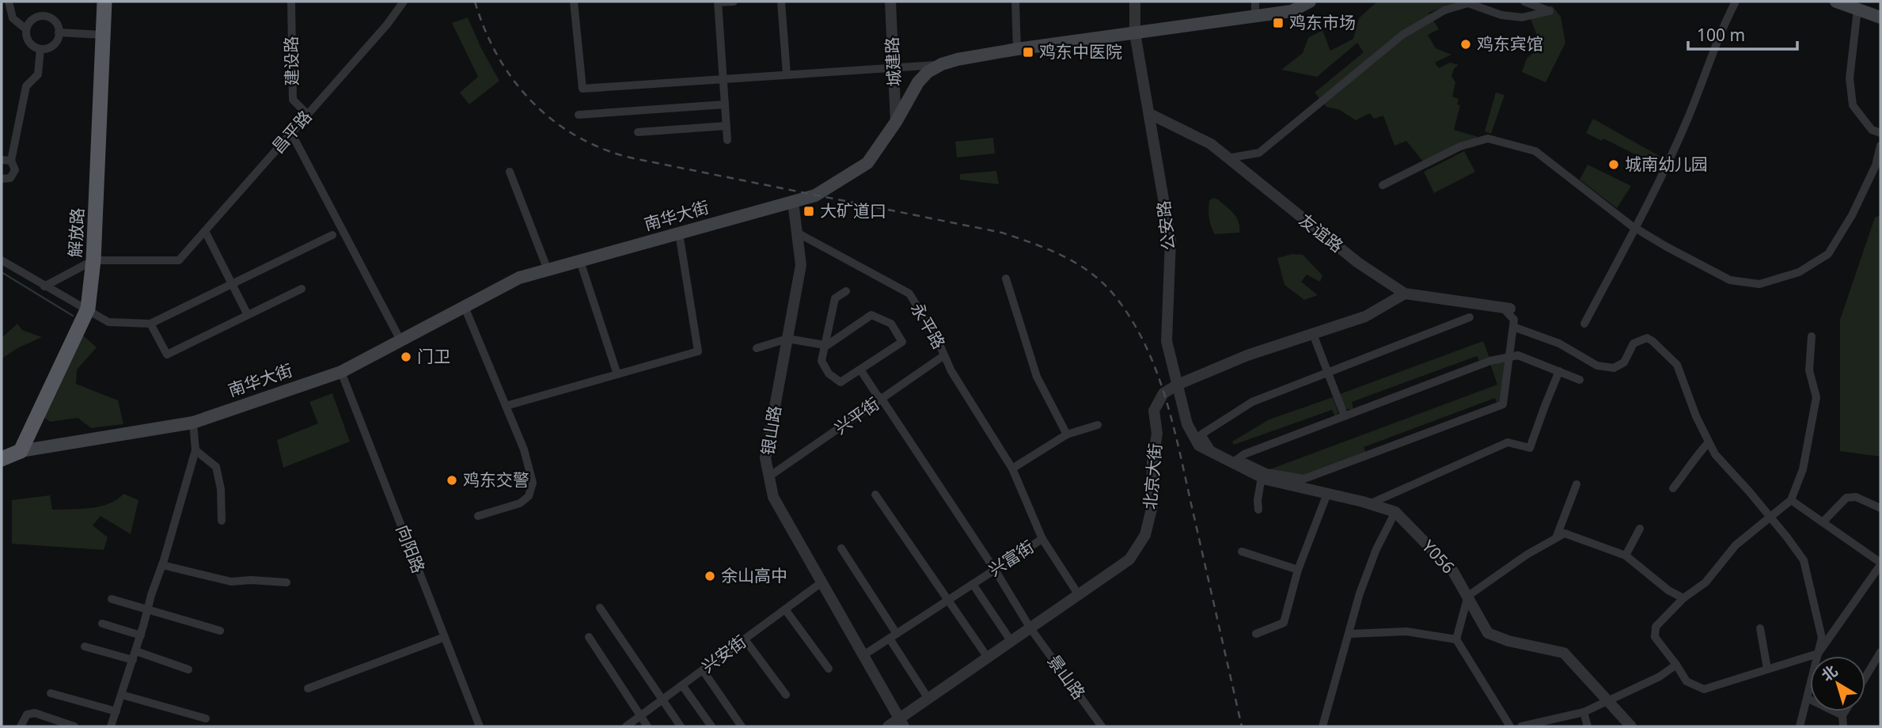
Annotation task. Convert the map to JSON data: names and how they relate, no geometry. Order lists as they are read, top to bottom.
{
  "streets": {
    "highway": ["南华大街", "解放路"],
    "street": [
      "建设路",
      "城建路",
      "昌平路",
      "公安路",
      "友谊路",
      "永平路",
      "兴平街",
      "银山路",
      "北京大街",
      "向阳路",
      "Y056",
      "兴富街",
      "兴安街",
      "景山路"
    ]
  },
  "crossings": [
    ["建设路", "昌平路"],
    ["城建路", "南华大街"],
    ["昌平路", "解放路"],
    ["南华大街", "公安路"],
    ["南华大街", "解放路"],
    ["南华大街", "银山路"],
    ["南华大街", "向阳路"],
    ["公安路", "友谊路"],
    ["公安路", "北京大街"],
    ["公安路", "Y056"],
    ["友谊路", "北京大街"],
    ["永平路", "兴平街"],
    ["永平路", "银山路"],
    ["永平路", "兴富街"],
    ["兴平街", "银山路"],
    ["兴平街", "景山路"],
    ["银山路", "北京大街"],
    ["银山路", "兴富街"],
    ["银山路", "兴安街"],
    ["北京大街", "景山路"],
    ["兴富街", "景山路"]
  ],
  "places": {
    "transit": ["鸡东市场", "鸡东中医院", "大矿道口"],
    "other": [
      "鸡东宾馆",
      "城南幼儿园",
      "门卫",
      "鸡东交警",
      "余山高中"
    ]
  },
  "scale_bar": "100 m",
  "north": "top left"
}
